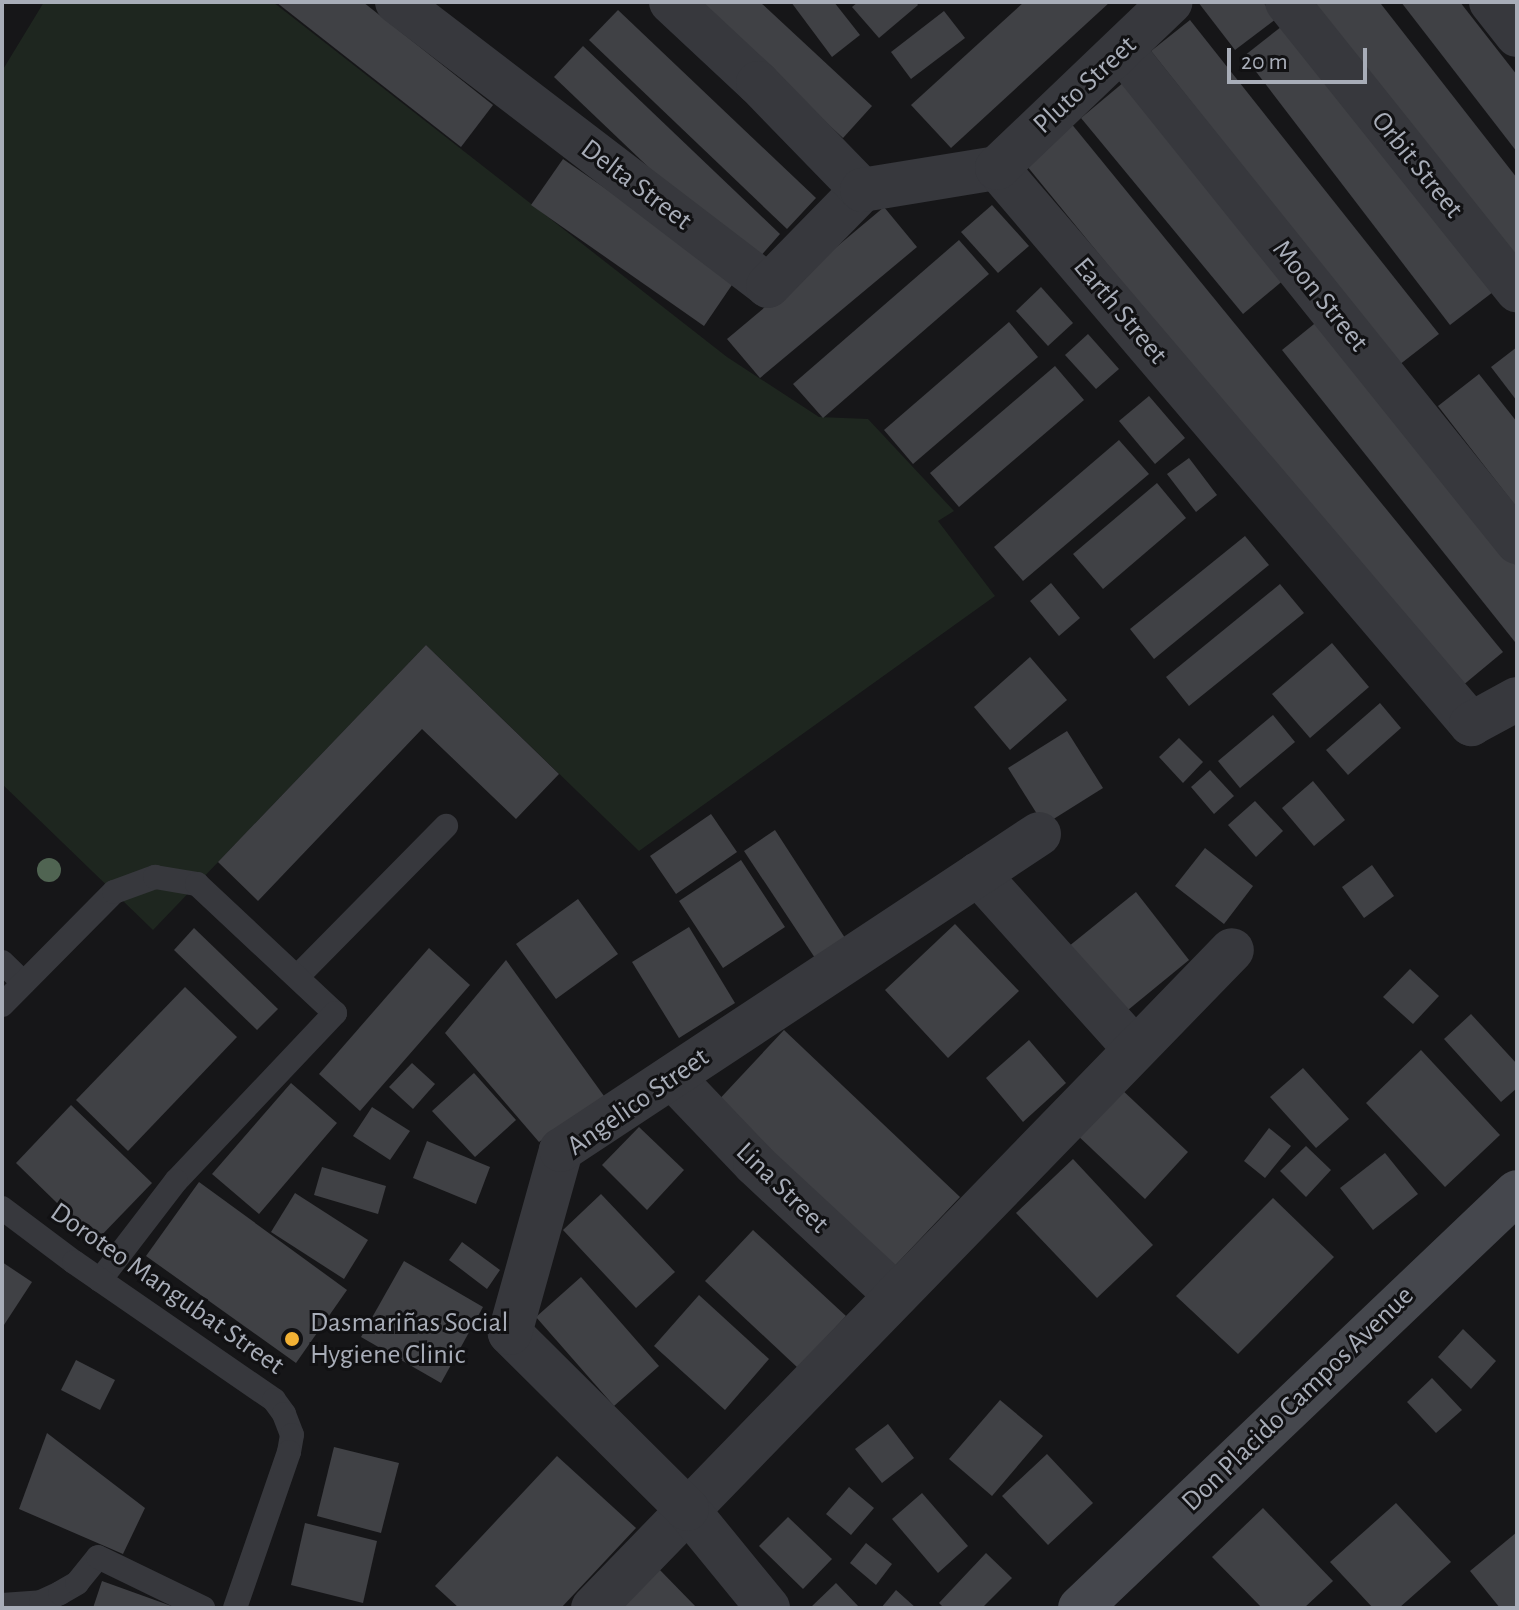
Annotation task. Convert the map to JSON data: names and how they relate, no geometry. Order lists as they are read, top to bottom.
{
  "streets": {
    "main road": ["Don Placido Campos Avenue"],
    "street": [
      "Pluto Street",
      "Orbit Street",
      "Delta Street",
      "Moon Street",
      "Earth Street",
      "Angelico Street",
      "Lina Street"
    ],
    "lane": ["Doroteo Mangubat Street"]
  },
  "crossings": [
    ["Pluto Street", "Moon Street"],
    ["Pluto Street", "Earth Street"],
    ["Angelico Street", "Lina Street"]
  ],
  "places": ["Dasmariñas Social Hygiene Clinic"],
  "scale_bar": "20 m"
}
